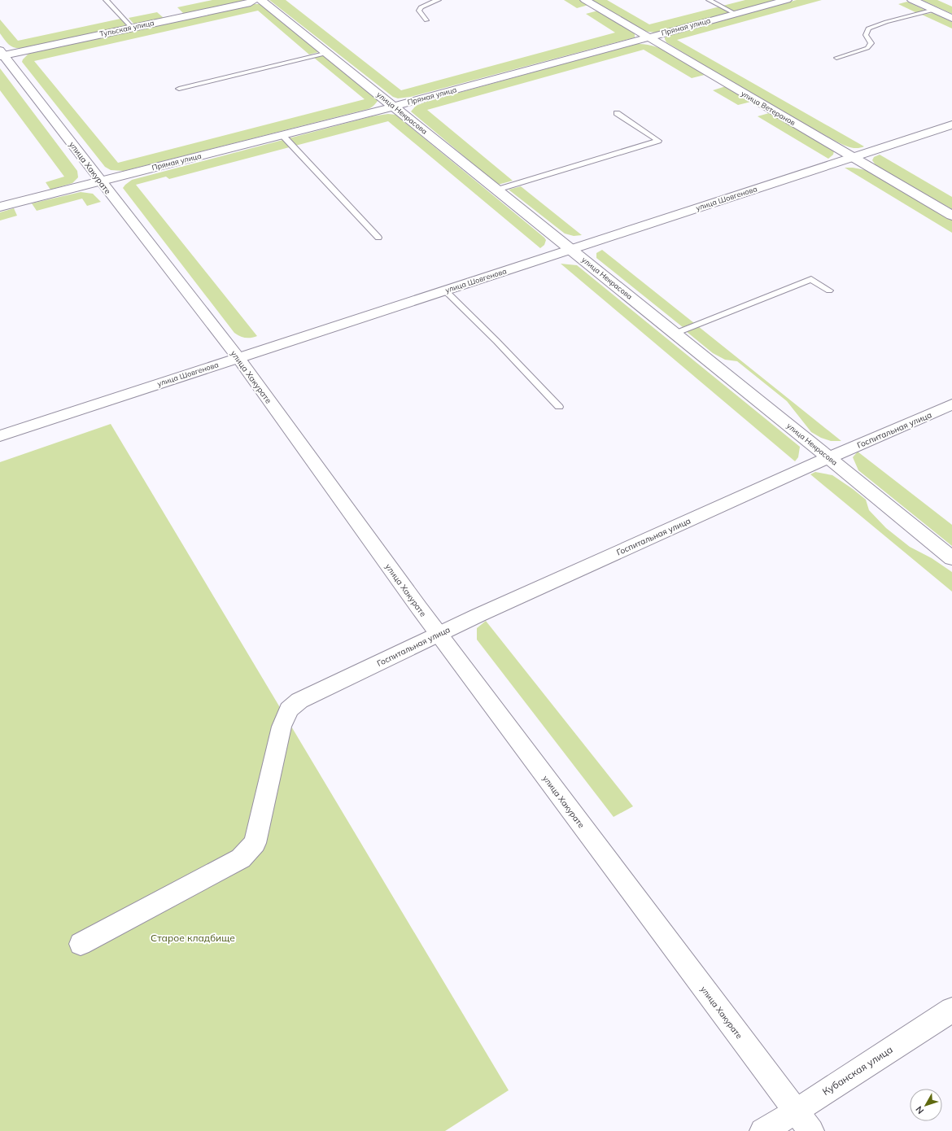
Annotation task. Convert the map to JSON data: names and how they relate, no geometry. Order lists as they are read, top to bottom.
{
  "streets": {
    "street": [
      "Прямая улица",
      "Тульская улица",
      "улица Ветеранов",
      "улица Некрасова",
      "улица Хакурате",
      "улица Шовгенова",
      "Госпитальная улица",
      "Кубанская улица"
    ]
  },
  "crossings": [
    ["Прямая улица", "улица Ветеранов"],
    ["Прямая улица", "улица Некрасова"],
    ["Прямая улица", "улица Хакурате"],
    ["Тульская улица", "улица Хакурате"],
    ["улица Ветеранов", "улица Шовгенова"],
    ["улица Некрасова", "улица Шовгенова"],
    ["улица Некрасова", "Госпитальная улица"],
    ["улица Хакурате", "улица Шовгенова"],
    ["улица Хакурате", "Госпитальная улица"],
    ["улица Хакурате", "Кубанская улица"]
  ],
  "parks": ["Старое кладбище"],
  "north": "bottom left"
}
